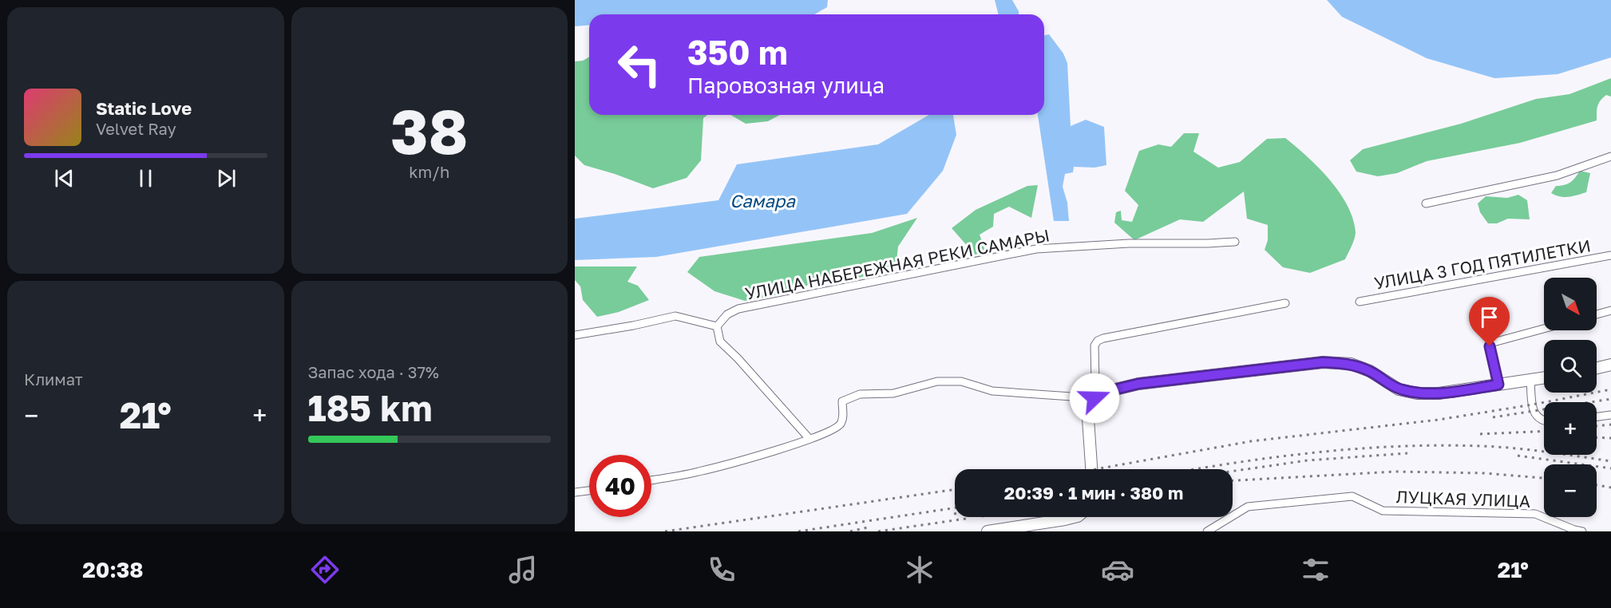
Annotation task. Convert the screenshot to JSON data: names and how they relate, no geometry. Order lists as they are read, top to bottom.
{
  "streets": {
    "street": ["УЛИЦА НАБЕРЕЖНАЯ РЕКИ САМАРЫ", "УЛИЦА 3 ГОД ПЯТИЛЕТКИ", "ЛУЦКАЯ УЛИЦА"]
  },
  "water": ["Самара"],
  "north": "bottom right",
  "page": {
    "tile": [
      ["38", "km/h"],
      "Климат",
      ["Запас хода · 37%", "185 km"]
    ],
    "turn": ["350 m", "Паровозная улица"],
    "song": ["Static Love", "Velvet Ray"],
    "map_buttons": ["+", "−"],
    "heat": ["−", "21°", "+"],
    "limit": "40",
    "trip": "20:39 · 1 мин · 380 m",
    "tabs": ["20:38", "21°"]
  }
}
